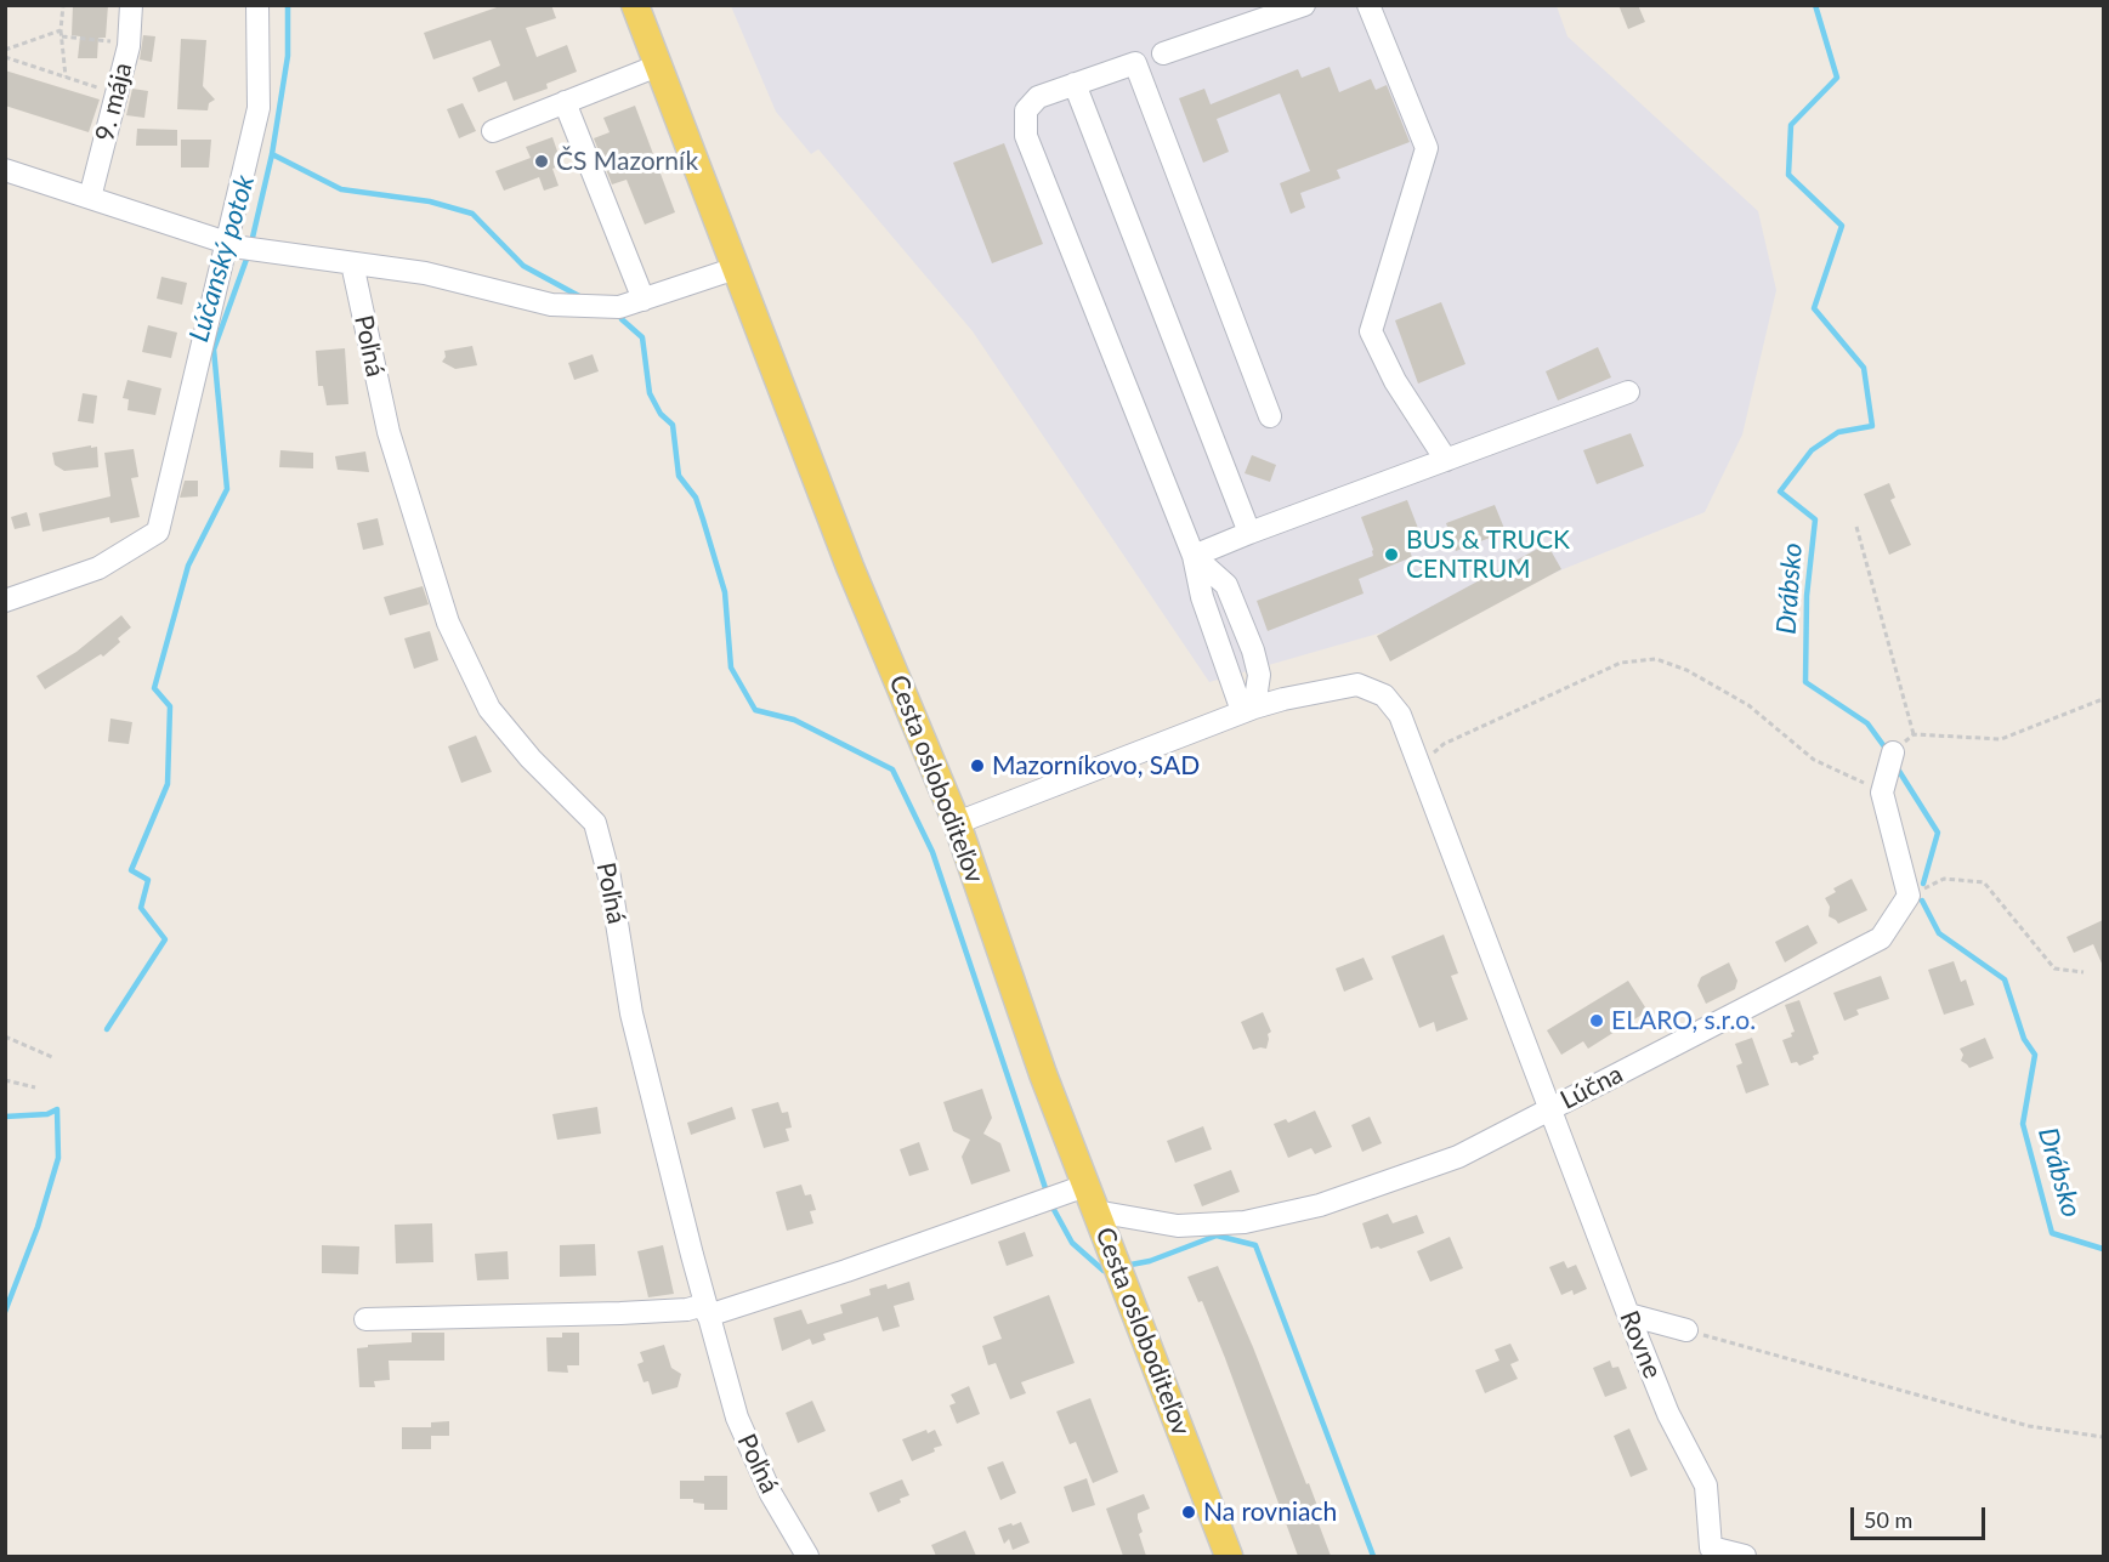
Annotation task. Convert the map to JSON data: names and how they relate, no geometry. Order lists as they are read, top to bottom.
{
  "streets": {
    "main road": ["Cesta osloboditeľov"],
    "street": [
      "9. mája",
      "Poľná",
      "Lúčna",
      "Rovne"
    ]
  },
  "crossings": [
    ["Cesta osloboditeľov", "Lúčna"],
    ["Cesta osloboditeľov", "Rovne"],
    ["Lúčna", "Rovne"]
  ],
  "water": ["Lúčanský potok", "Drábsko"],
  "places": [
    "ČS Mazorník",
    "BUS & TRUCK CENTRUM",
    "Mazorníkovo, SAD",
    "ELARO, s.r.o.",
    "Na rovniach"
  ],
  "scale_bar": "50 m"
}
